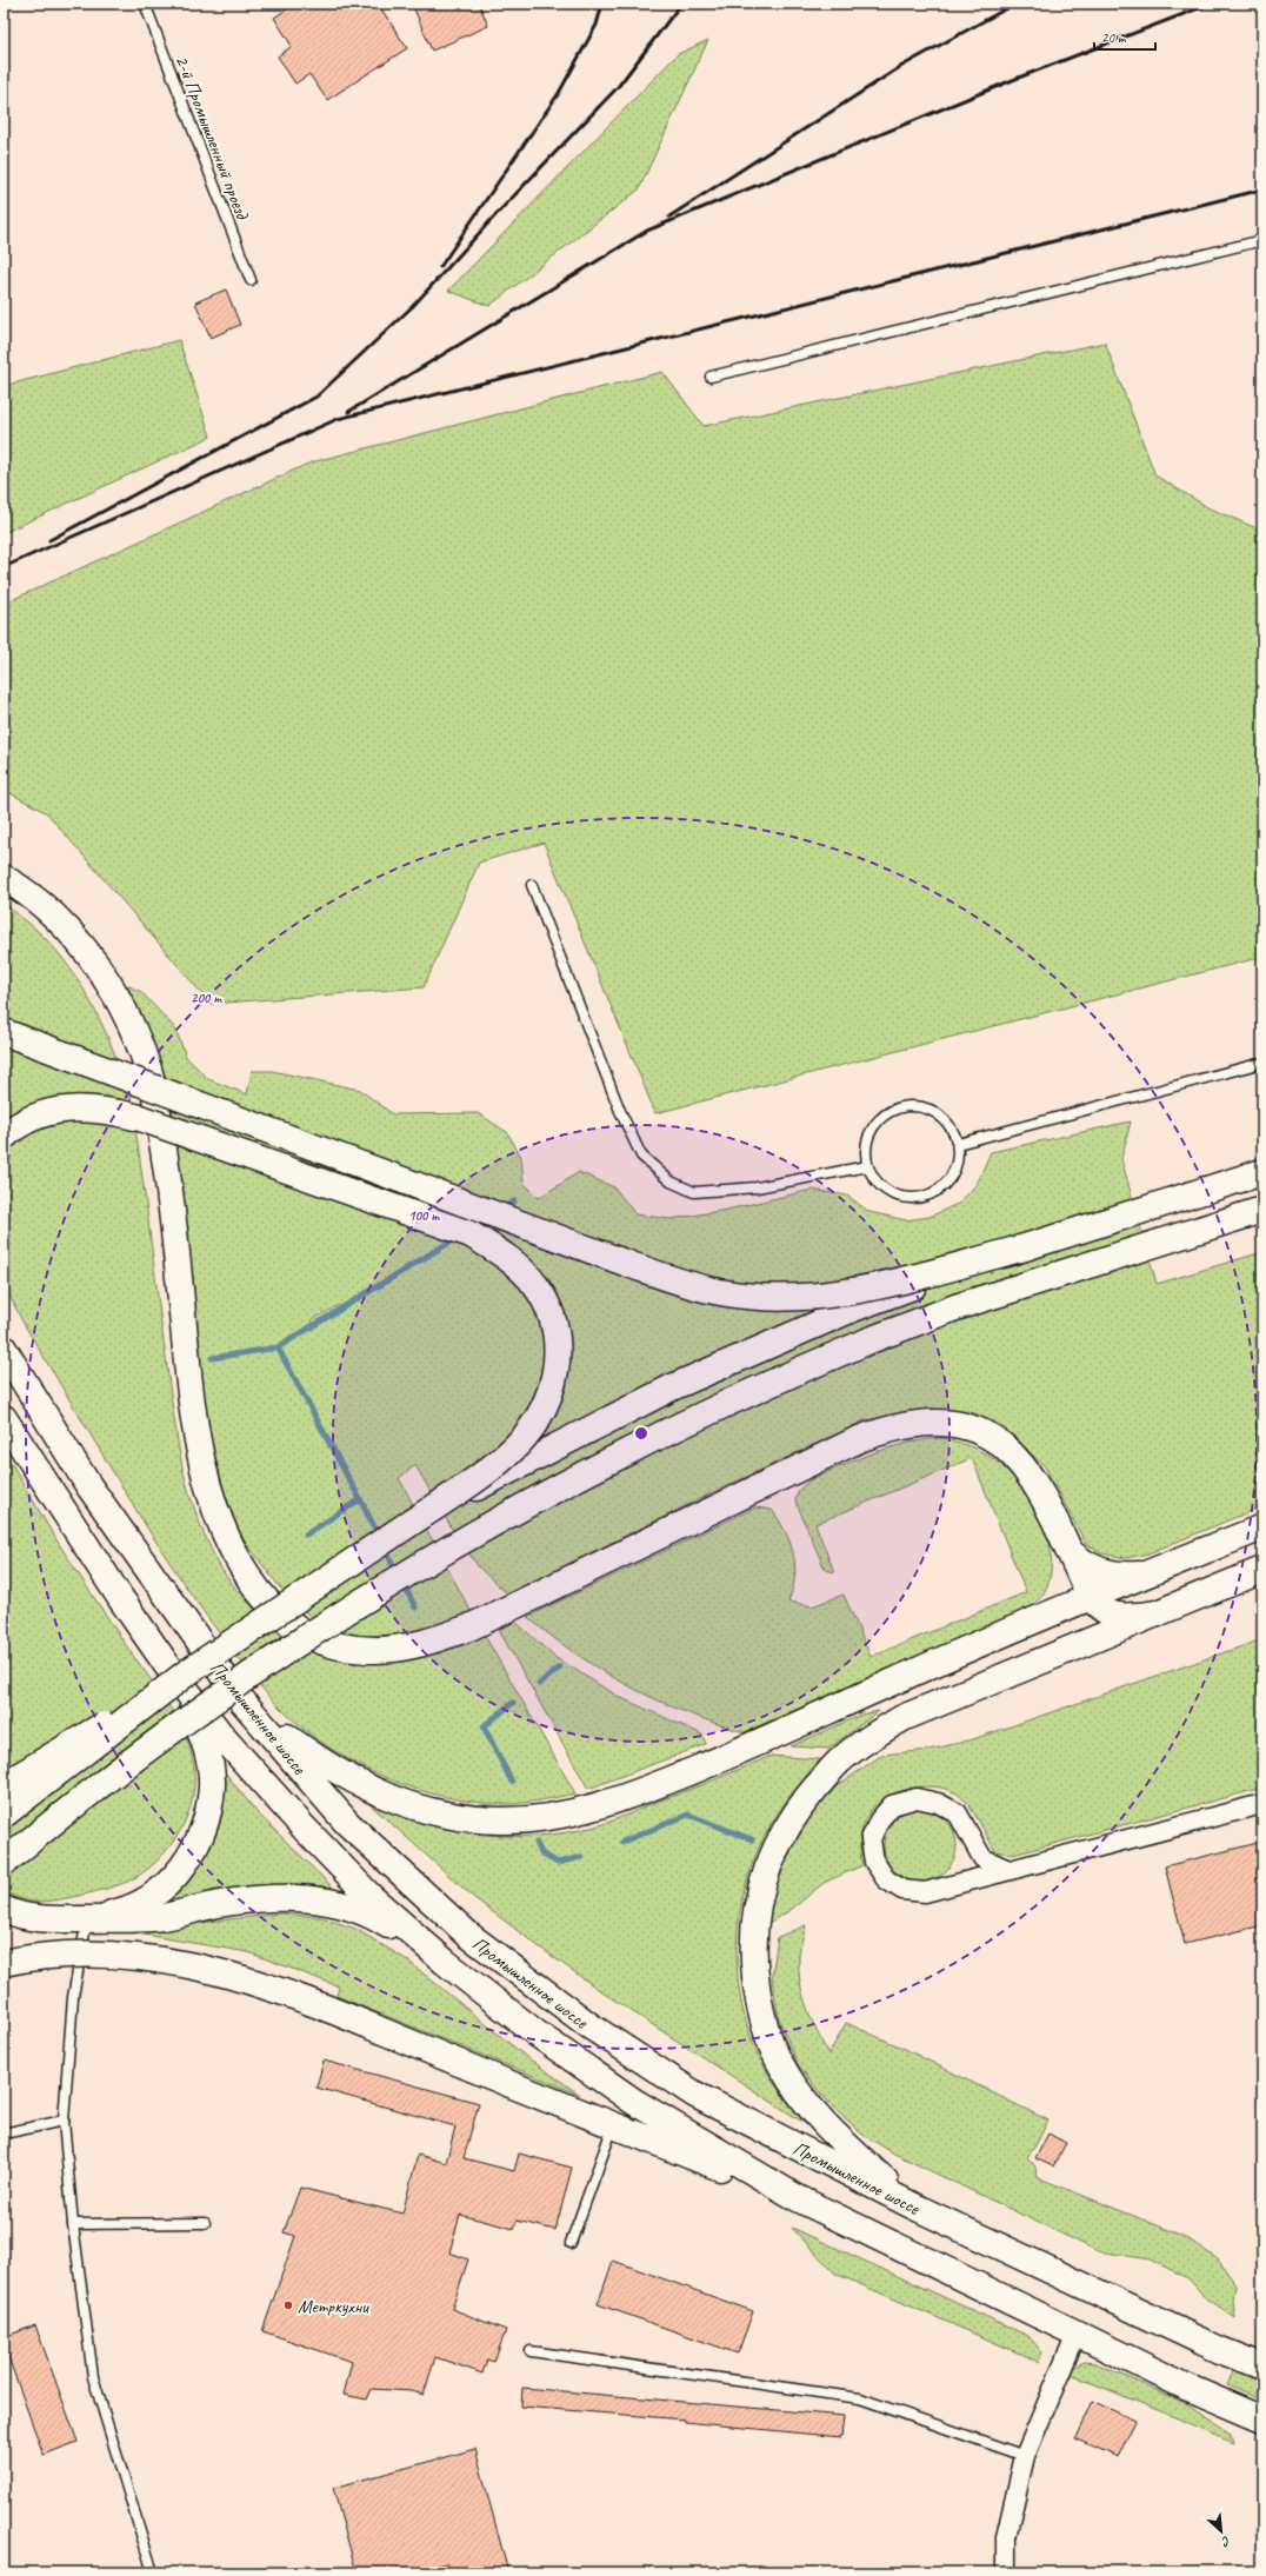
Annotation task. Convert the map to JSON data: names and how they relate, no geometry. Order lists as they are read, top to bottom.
{
  "streets": {
    "main road": ["Промышленное шоссе"],
    "lane": ["2-й Промышленный проезд"]
  },
  "places": ["Метркухни"],
  "scale_bar": "20 m",
  "north": "bottom right",
  "rings": ["200 m", "100 m"]
}
